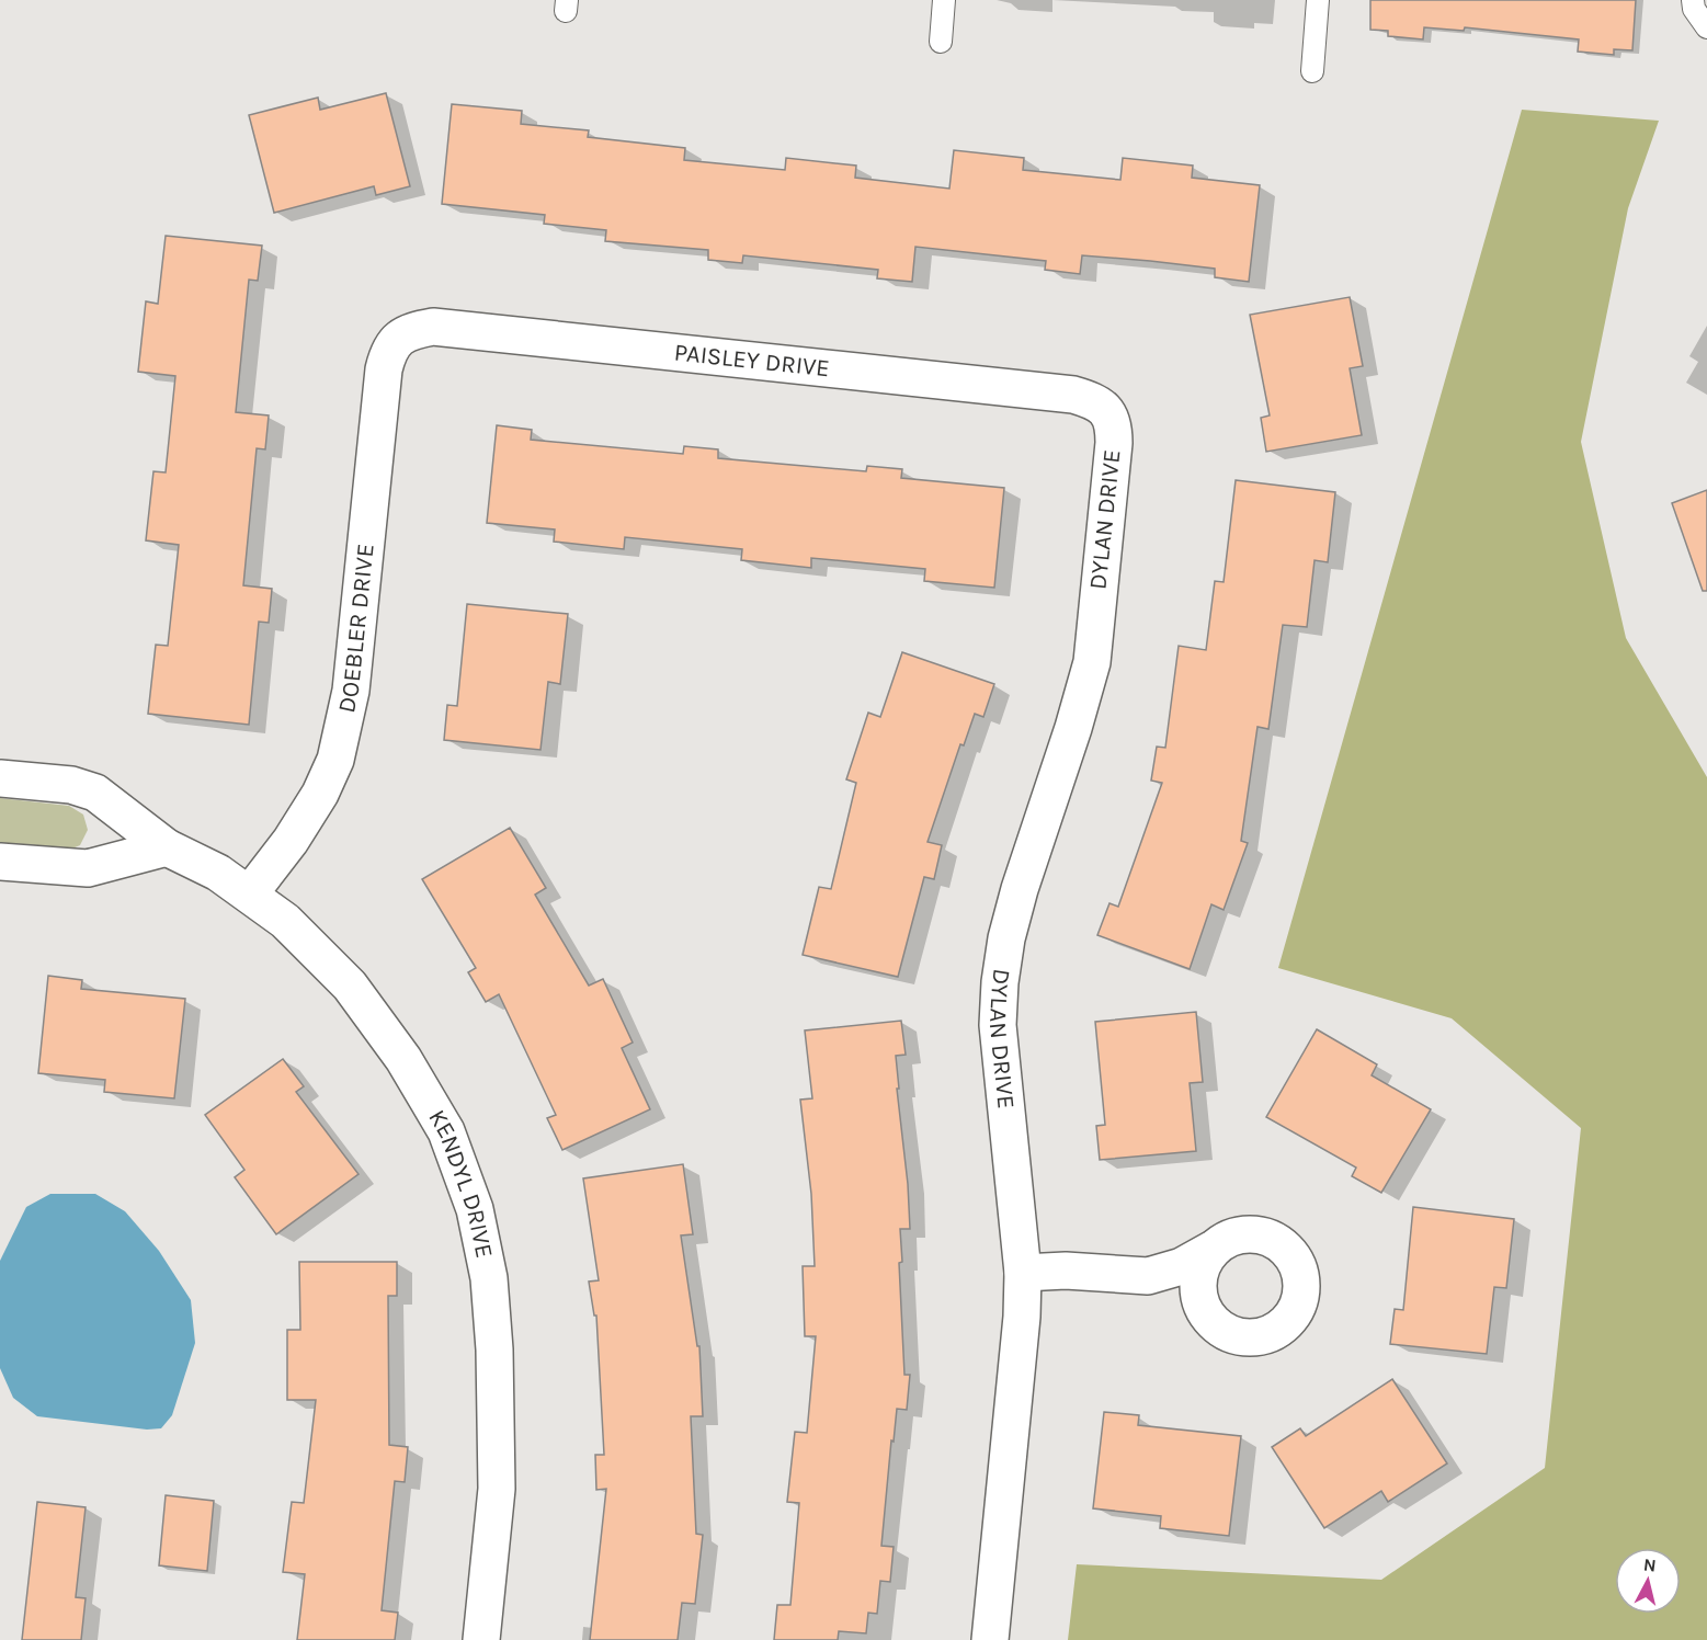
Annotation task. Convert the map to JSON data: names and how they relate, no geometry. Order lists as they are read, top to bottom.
{
  "streets": {
    "street": [
      "PAISLEY DRIVE",
      "DYLAN DRIVE",
      "DOEBLER DRIVE",
      "KENDYL DRIVE"
    ]
  },
  "crossings": [
    ["PAISLEY DRIVE", "DYLAN DRIVE"],
    ["PAISLEY DRIVE", "DOEBLER DRIVE"],
    ["DOEBLER DRIVE", "KENDYL DRIVE"]
  ],
  "north": "top"
}
